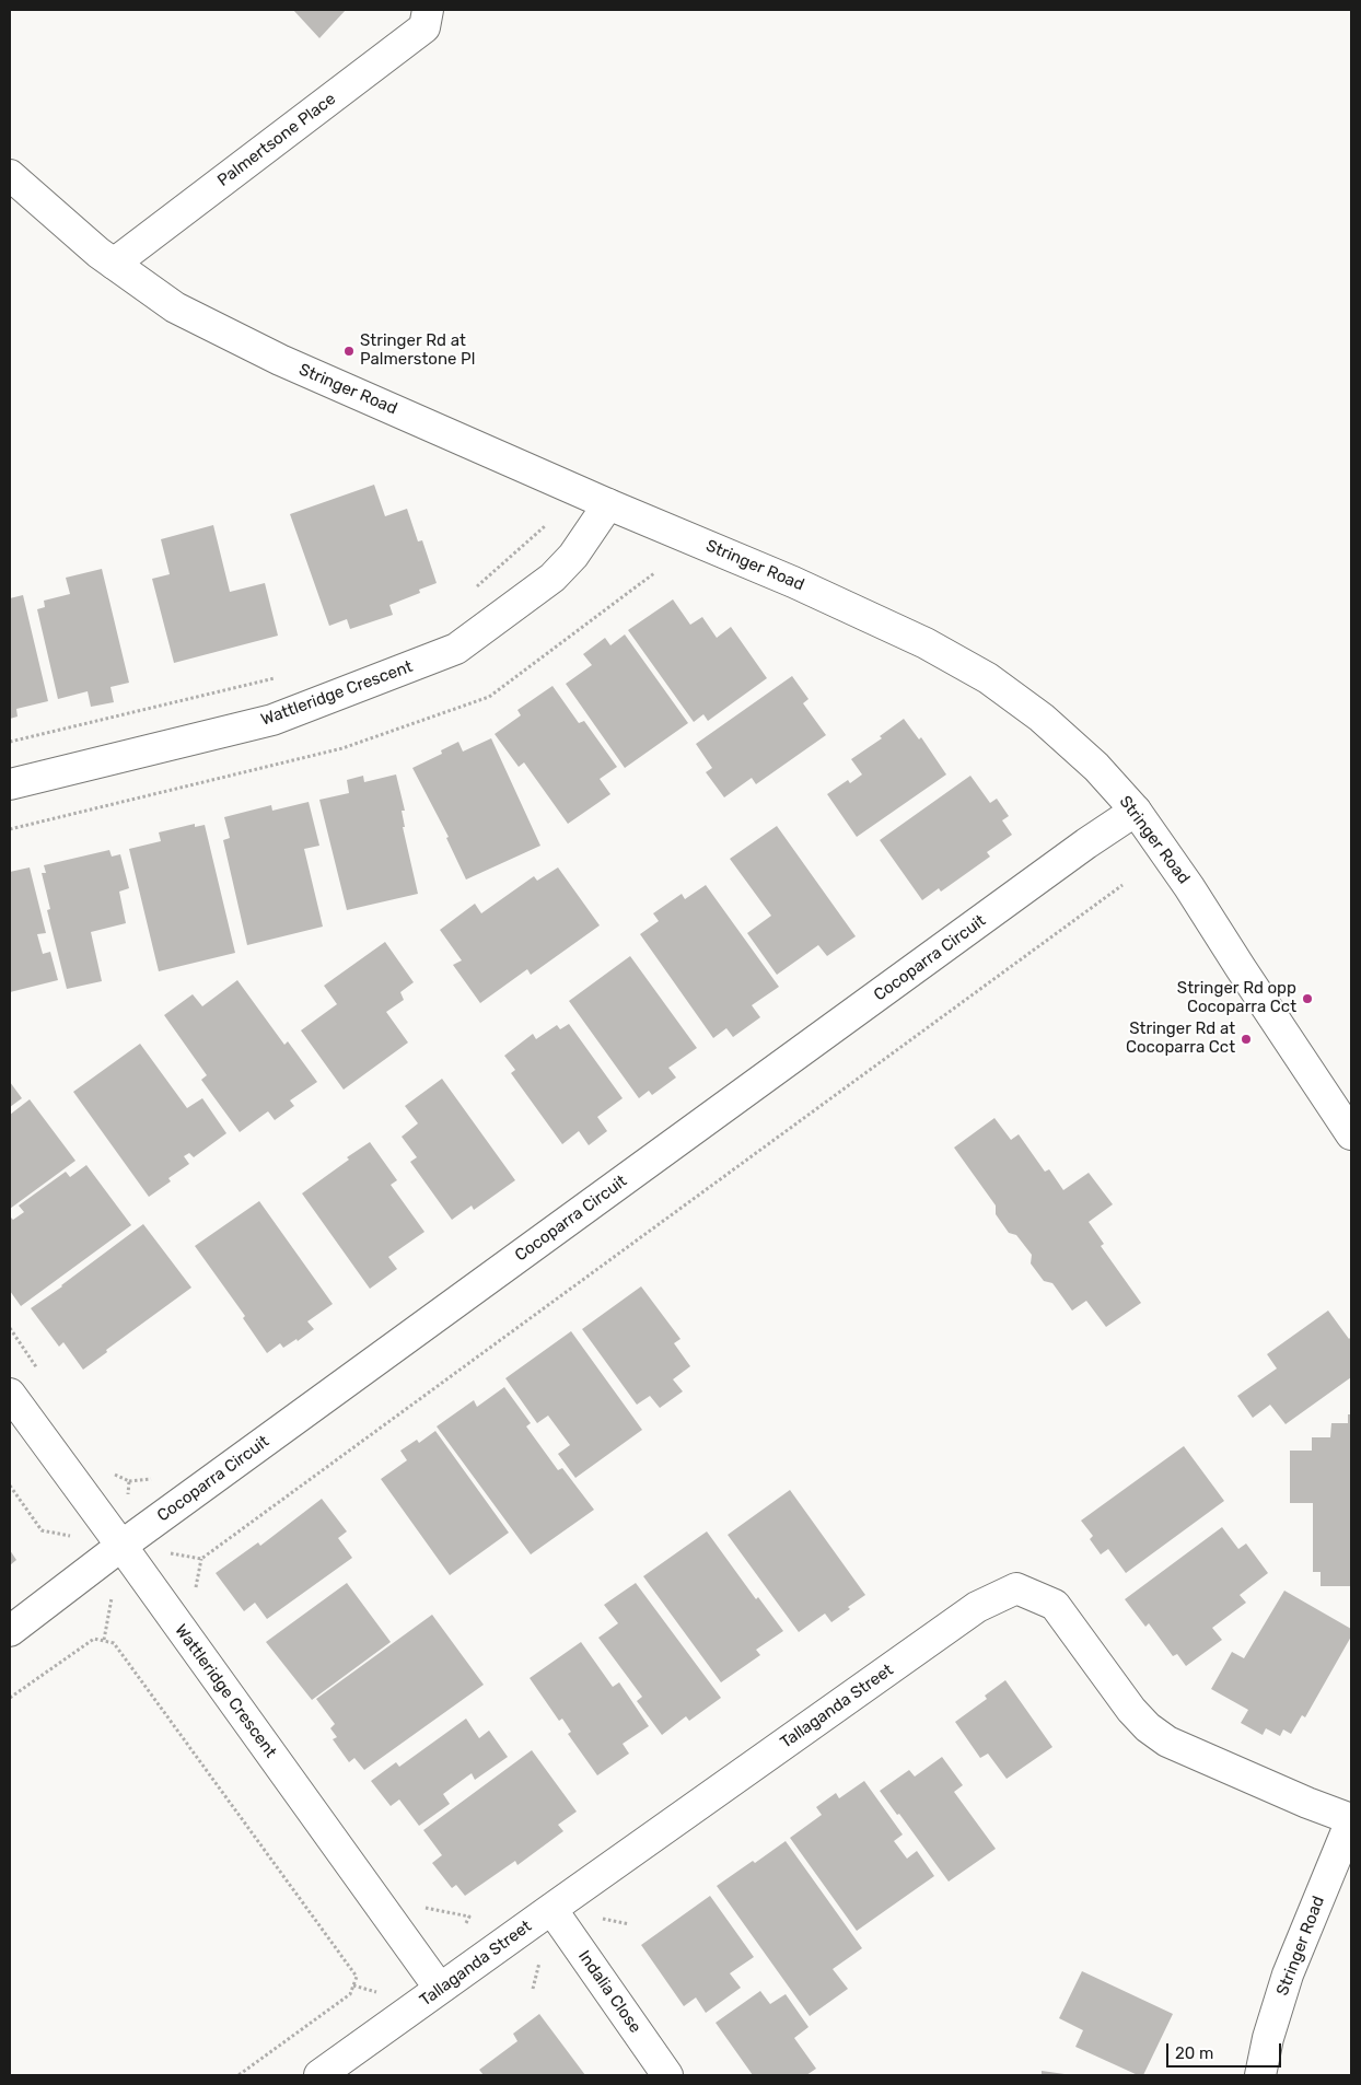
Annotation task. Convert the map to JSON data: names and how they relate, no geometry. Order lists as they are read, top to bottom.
{
  "streets": {
    "street": [
      "Palmertsone Place",
      "Stringer Road",
      "Wattleridge Crescent",
      "Cocoparra Circuit",
      "Tallaganda Street",
      "Indalia Close"
    ]
  },
  "crossings": [
    ["Palmertsone Place", "Stringer Road"],
    ["Stringer Road", "Wattleridge Crescent"],
    ["Stringer Road", "Cocoparra Circuit"],
    ["Stringer Road", "Tallaganda Street"],
    ["Wattleridge Crescent", "Cocoparra Circuit"],
    ["Wattleridge Crescent", "Tallaganda Street"],
    ["Tallaganda Street", "Indalia Close"]
  ],
  "places": ["Stringer Rd at Palmerstone Pl", "Stringer Rd opp Cocoparra Cct", "Stringer Rd at Cocoparra Cct"],
  "scale_bar": "20 m"
}
